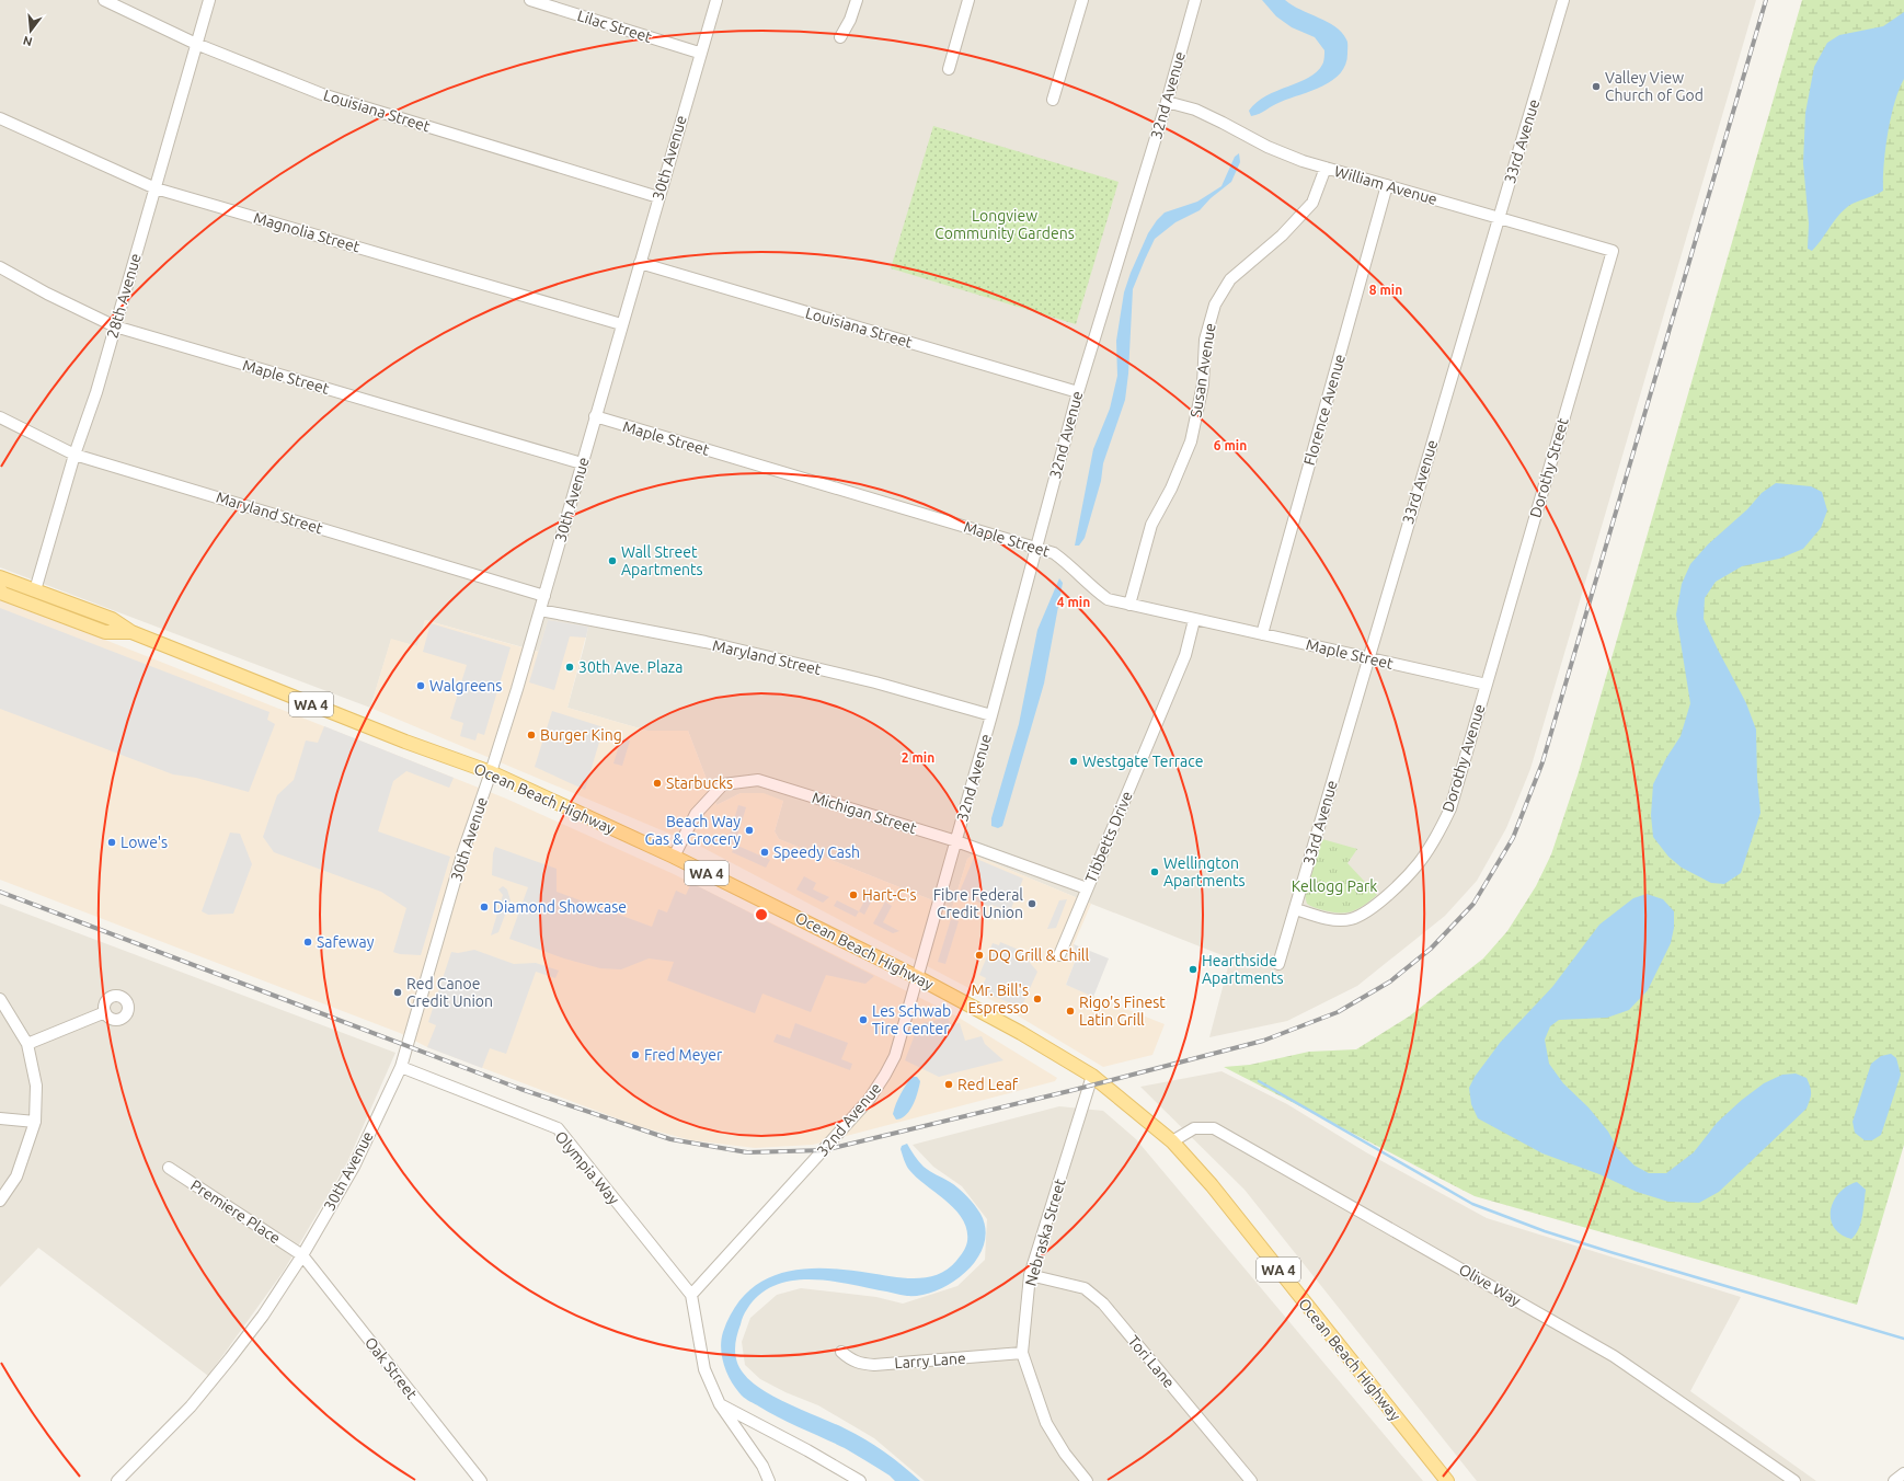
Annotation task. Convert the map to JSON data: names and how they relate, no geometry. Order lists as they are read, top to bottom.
{
  "streets": {
    "main road": ["WA 4", "Ocean Beach Highway"],
    "street": [
      "Lilac Street",
      "32nd Avenue",
      "Louisiana Street",
      "33rd Avenue",
      "30th Avenue",
      "William Avenue",
      "Magnolia Street",
      "28th Avenue",
      "Susan Avenue",
      "Maple Street",
      "Florence Avenue",
      "Dorothy Street",
      "Maryland Street",
      "Dorothy Avenue",
      "Michigan Street",
      "Tibbetts Drive",
      "Olympia Way",
      "Premiere Place",
      "Nebraska Street",
      "Olive Way",
      "Larry Lane",
      "Tori Lane",
      "Oak Street"
    ]
  },
  "crossings": [
    ["Lilac Street", "30th Avenue"],
    ["32nd Avenue", "Louisiana Street"],
    ["32nd Avenue", "William Avenue"],
    ["32nd Avenue", "Maple Street"],
    ["32nd Avenue", "Maryland Street"],
    ["32nd Avenue", "Ocean Beach Highway"],
    ["32nd Avenue", "Michigan Street"],
    ["32nd Avenue", "Olympia Way"],
    ["Louisiana Street", "30th Avenue"],
    ["Louisiana Street", "28th Avenue"],
    ["33rd Avenue", "William Avenue"],
    ["33rd Avenue", "Maple Street"],
    ["33rd Avenue", "Dorothy Avenue"],
    ["30th Avenue", "Magnolia Street"],
    ["30th Avenue", "Maple Street"],
    ["30th Avenue", "Maryland Street"],
    ["30th Avenue", "Ocean Beach Highway"],
    ["30th Avenue", "Olympia Way"],
    ["30th Avenue", "Premiere Place"],
    ["30th Avenue", "Oak Street"],
    ["William Avenue", "Susan Avenue"],
    ["William Avenue", "Florence Avenue"],
    ["William Avenue", "Dorothy Street"],
    ["Magnolia Street", "28th Avenue"],
    ["28th Avenue", "Maple Street"],
    ["28th Avenue", "Maryland Street"],
    ["28th Avenue", "Ocean Beach Highway"],
    ["Susan Avenue", "Maple Street"],
    ["Maple Street", "Florence Avenue"],
    ["Maple Street", "Dorothy Street"],
    ["Maple Street", "Dorothy Avenue"],
    ["Maple Street", "Tibbetts Drive"],
    ["Dorothy Street", "Dorothy Avenue"],
    ["Ocean Beach Highway", "Michigan Street"],
    ["Ocean Beach Highway", "Nebraska Street"],
    ["Ocean Beach Highway", "Olive Way"],
    ["Michigan Street", "Tibbetts Drive"],
    ["Premiere Place", "Oak Street"],
    ["Nebraska Street", "Larry Lane"],
    ["Nebraska Street", "Tori Lane"]
  ],
  "parks": ["Longview Community Gardens", "Kellogg Park"],
  "places": [
    "Valley View Church of God",
    "Wall Street Apartments",
    "30th Ave. Plaza",
    "Walgreens",
    "Burger King",
    "Westgate Terrace",
    "Starbucks",
    "Beach Way Gas & Grocery",
    "Lowe's",
    "Speedy Cash",
    "Wellington Apartments",
    "Hart-C's",
    "Fibre Federal Credit Union",
    "Diamond Showcase",
    "Safeway",
    "DQ Grill & Chill",
    "Hearthside Apartments",
    "Red Canoe Credit Union",
    "Mr. Bill's Espresso",
    "Rigo's Finest Latin Grill",
    "Les Schwab Tire Center",
    "Fred Meyer",
    "Red Leaf"
  ],
  "north": "bottom",
  "rings": [
    "8 min",
    "6 min",
    "4 min",
    "2 min"
  ]
}
